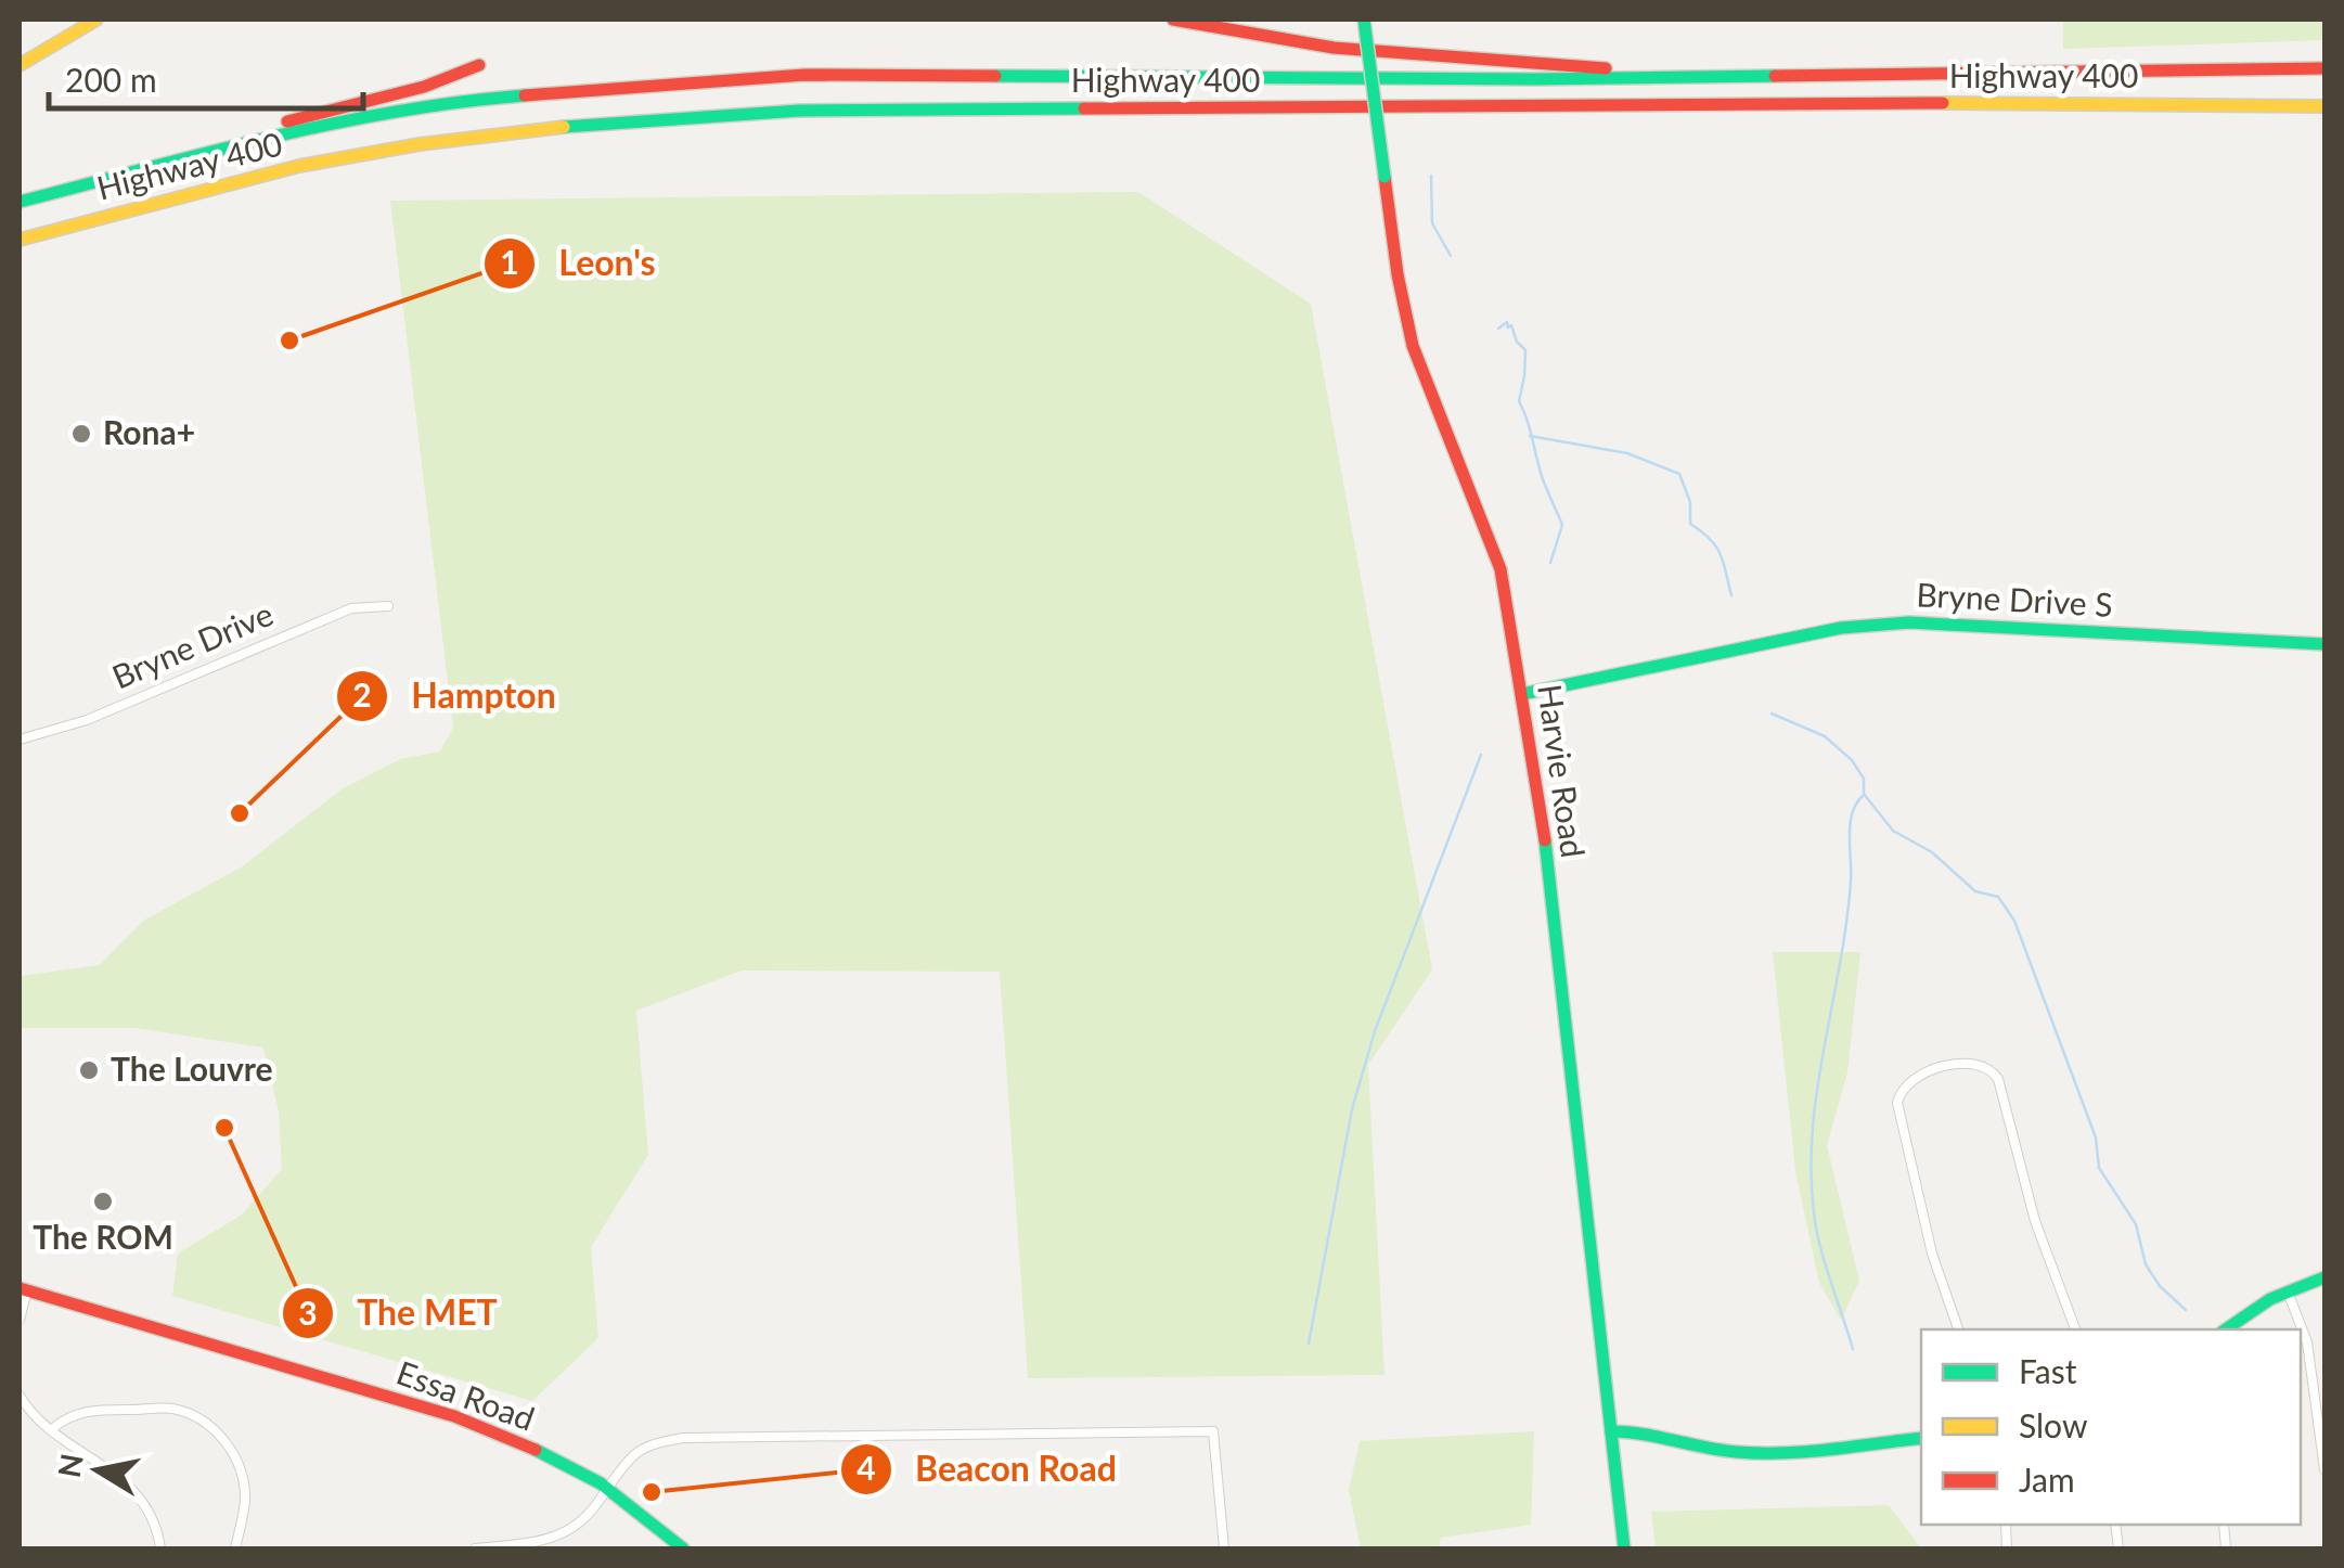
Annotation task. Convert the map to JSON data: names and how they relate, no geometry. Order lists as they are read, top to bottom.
{
  "streets": {
    "main road": [
      "Highway 400",
      "Bryne Drive S",
      "Harvie Road",
      "Essa Road"
    ],
    "street": ["Bryne Drive"]
  },
  "crossings": [
    ["Bryne Drive S", "Harvie Road"]
  ],
  "places": [
    "Leon's",
    "Rona+",
    "Hampton",
    "The Louvre",
    "The MET",
    "The ROM",
    "Beacon Road"
  ],
  "legend": ["Fast", "Slow", "Jam"],
  "scale_bar": "200 m",
  "north": "left"
}
